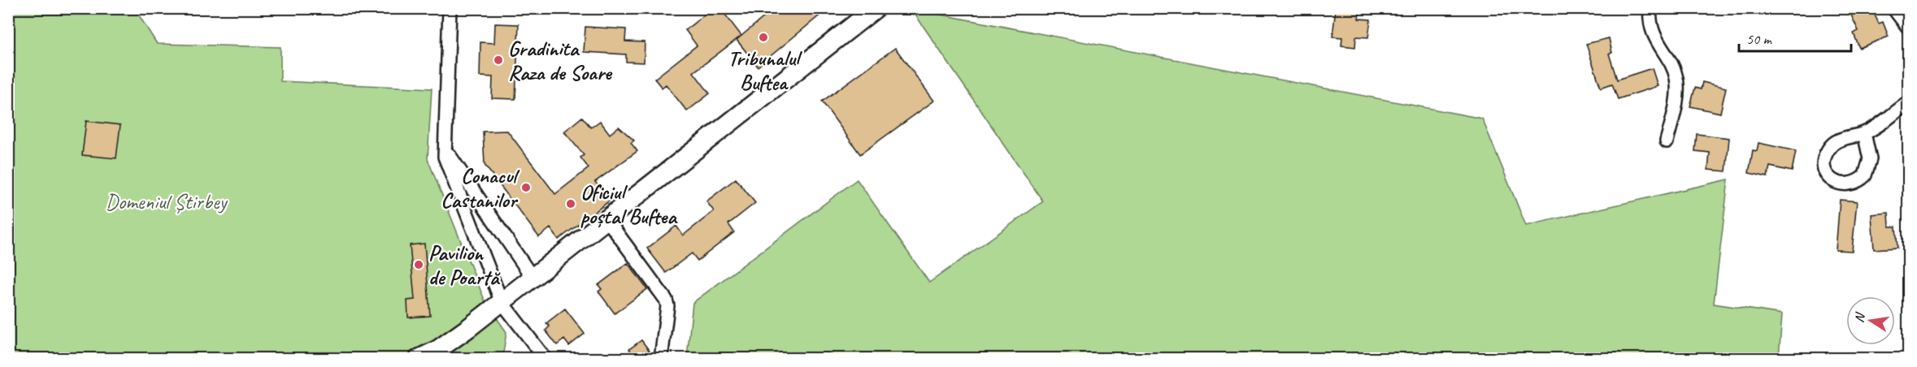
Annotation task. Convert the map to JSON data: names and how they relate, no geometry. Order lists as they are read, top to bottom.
{
  "parks": ["Domeniul Știrbey"],
  "places": [
    "Tribunalul Buftea",
    "Gradinita Raza de Soare",
    "Conacul Castanilor",
    "Oficiul poștal Buftea",
    "Pavilion de Poartă"
  ],
  "scale_bar": "50 m",
  "north": "left"
}
